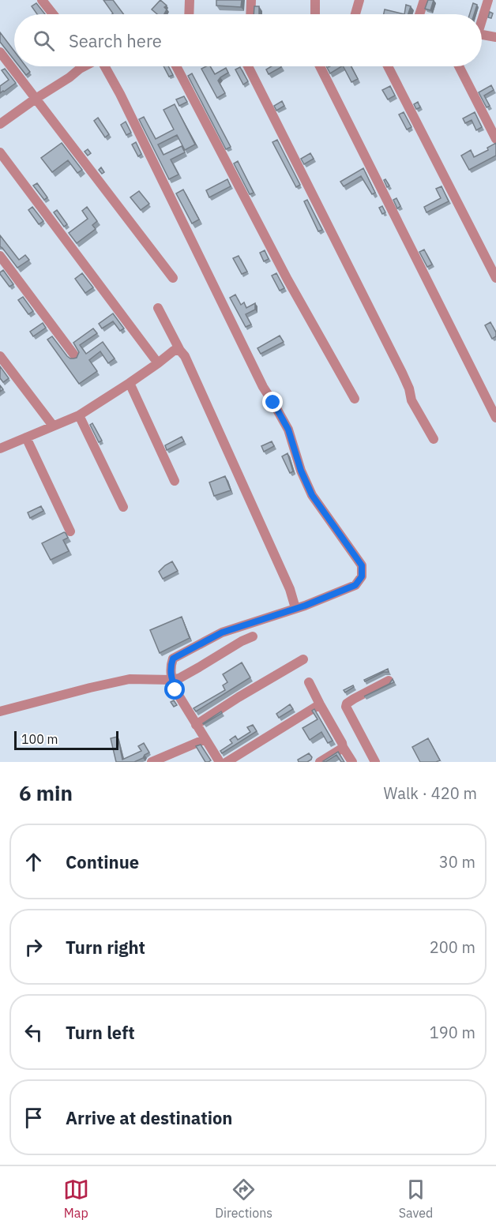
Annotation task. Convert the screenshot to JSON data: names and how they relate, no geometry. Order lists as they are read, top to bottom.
{
  "scale_bar": "100 m",
  "page": {
    "search": "Search here",
    "scale": "100 m",
    "heading": ["6 min", "Walk · 420 m"],
    "list": [
      ["Continue", "30 m"],
      ["Turn right", "200 m"],
      ["Turn left", "190 m"],
      "Arrive at destination"
    ],
    "nav": ["Map", "Directions", "Saved"]
  }
}
